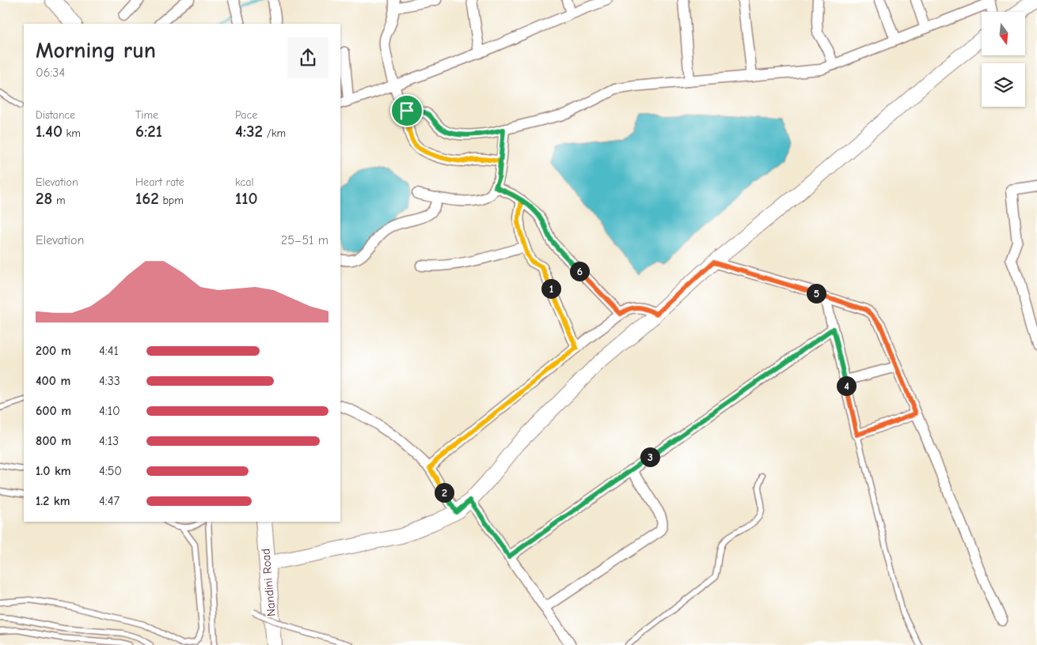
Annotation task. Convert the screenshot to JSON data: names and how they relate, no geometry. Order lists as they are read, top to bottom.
{
  "streets": {
    "main road": ["Nandini Road"]
  },
  "north": "bottom",
  "page": {
    "heading": ["Morning run", "06:34"],
    "stats": [
      ["Distance", "1.40 km"],
      ["Time", "6:21"],
      ["Pace", "4:32 /km"],
      ["Elevation", "28 m"],
      ["Heart rate", "162 bpm"],
      ["kcal", "110"]
    ],
    "chart": ["Elevation", "25–51 m"],
    "pins": [
      "6",
      "1",
      "5",
      "4",
      "3",
      "2"
    ],
    "list": [
      {
        "name": "200 m",
        "note": "4:41"
      },
      {
        "name": "400 m",
        "note": "4:33"
      },
      {
        "name": "600 m",
        "note": "4:10"
      },
      {
        "name": "800 m",
        "note": "4:13"
      },
      {
        "name": "1.0 km",
        "note": "4:50"
      },
      {
        "name": "1.2 km",
        "note": "4:47"
      }
    ]
  }
}
